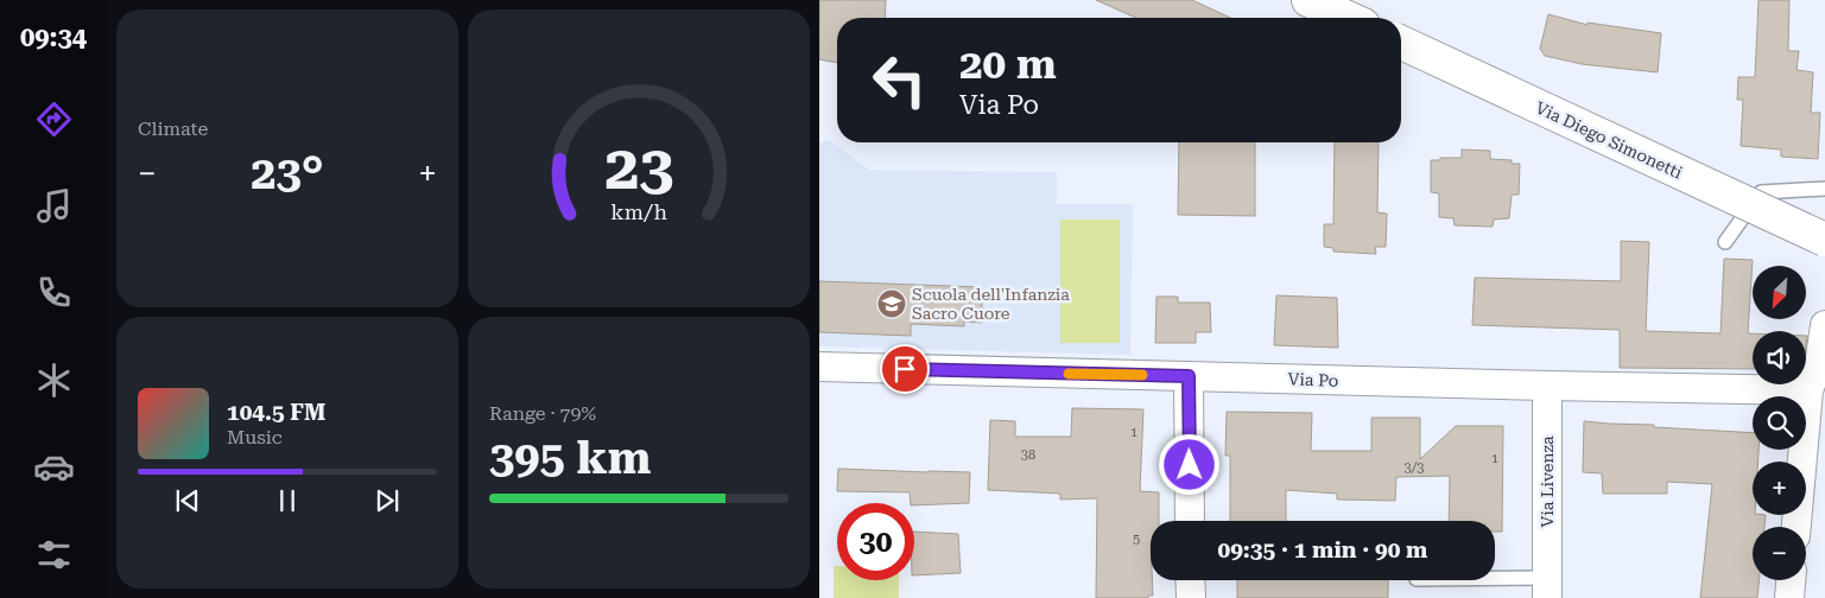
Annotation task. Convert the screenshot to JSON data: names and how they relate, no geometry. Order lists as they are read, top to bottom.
{
  "streets": {
    "main road": ["Via Diego Simonetti"],
    "street": ["Via Po", "Via Livenza"]
  },
  "crossings": [
    ["Via Po", "Via Livenza"]
  ],
  "places": {
    "school or university": ["Scuola dell'Infanzia Sacro Cuore"]
  },
  "house_numbers": [
    "1",
    "38",
    "1",
    "3/3",
    "5"
  ],
  "north": "bottom left",
  "page": {
    "tabs": "09:34",
    "tile": [
      "Climate",
      ["Range · 79%", "395 km"]
    ],
    "turn": ["20 m", "Via Po"],
    "heat": ["−", "23°", "+"],
    "map_buttons": ["+", "−"],
    "song": ["104.5 FM", "Music"],
    "limit": "30",
    "trip": "09:35 · 1 min · 90 m",
    "gauge": ["23", "km/h"]
  }
}
